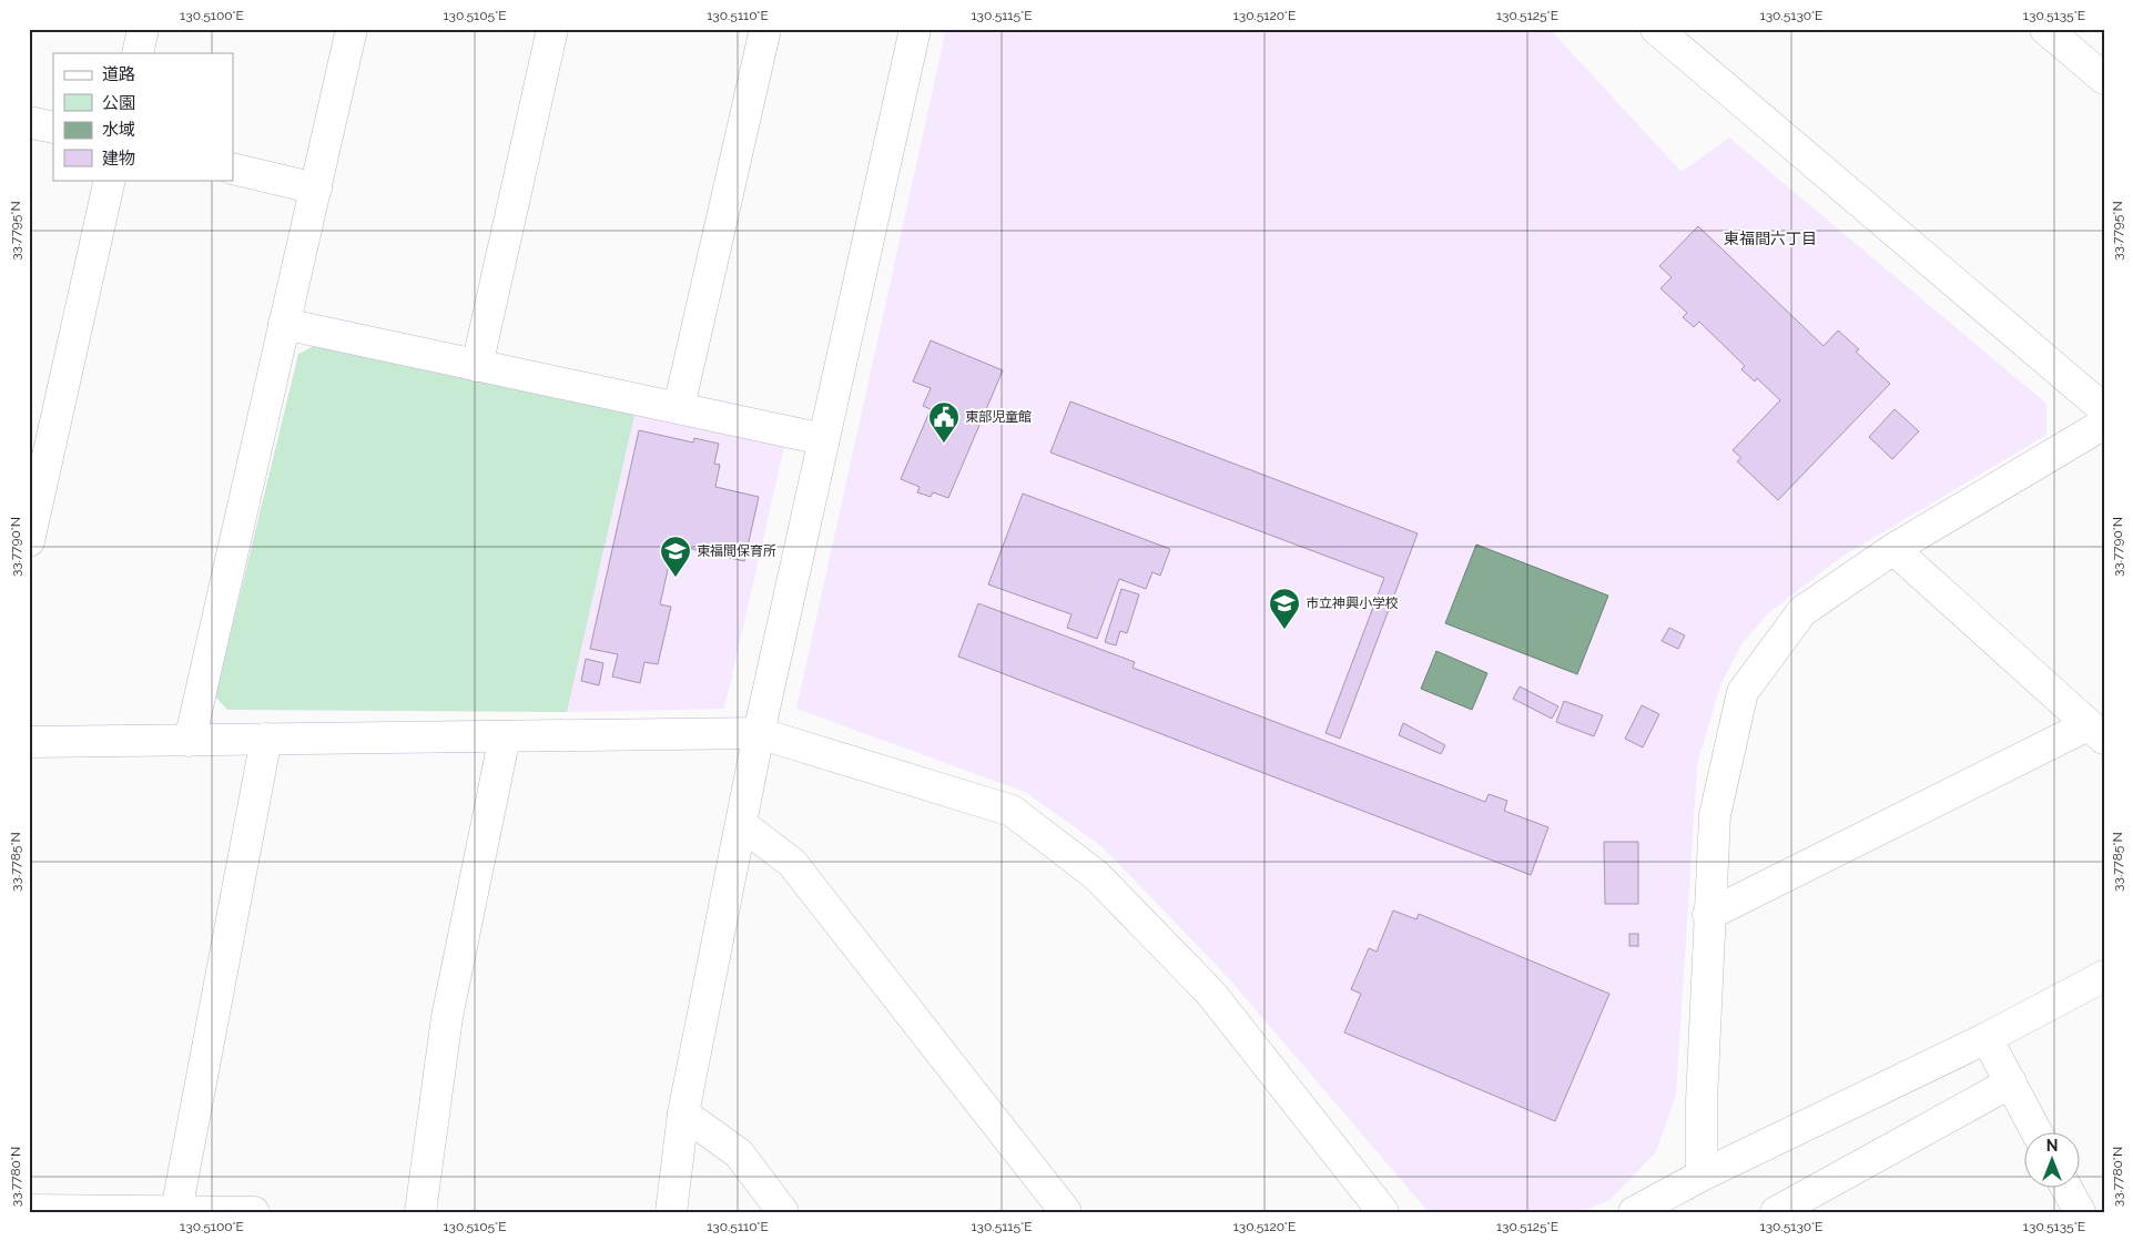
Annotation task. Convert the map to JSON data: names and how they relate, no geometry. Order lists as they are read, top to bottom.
{
  "districts": ["東福間六丁目"],
  "places": {
    "public building": ["東部児童館"],
    "school or university": ["東福間保育所", "市立神興小学校"]
  },
  "legend": [
    "道路",
    "公園",
    "水域",
    "建物"
  ],
  "north": "top",
  "coordinates": [
    "130.5100°E",
    "130.5105°E",
    "130.5110°E",
    "130.5115°E",
    "130.5120°E",
    "130.5125°E",
    "130.5130°E",
    "130.5135°E",
    "33.7795°N",
    "33.7790°N",
    "33.7785°N",
    "33.7780°N"
  ]
}
